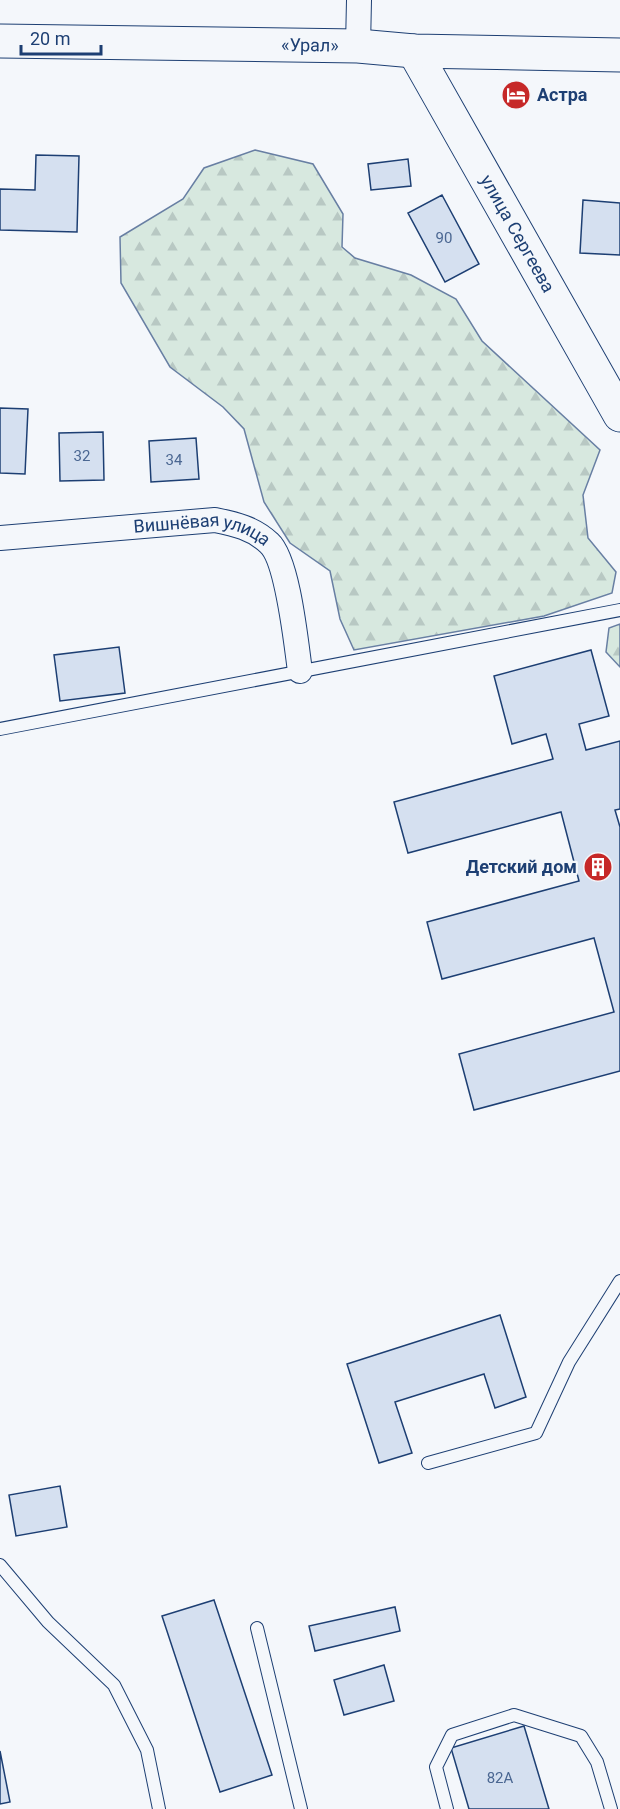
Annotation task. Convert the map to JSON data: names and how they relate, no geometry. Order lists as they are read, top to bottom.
{
  "streets": {
    "main road": ["«Урал»", "улица Сергеева"],
    "street": ["Вишнёвая улица"]
  },
  "crossings": [
    ["«Урал»", "улица Сергеева"]
  ],
  "places": {
    "hotel": ["Астра"],
    "building": ["Детский дом"]
  },
  "house_numbers": [
    "90",
    "32",
    "34",
    "82А"
  ],
  "scale_bar": "20 m"
}
